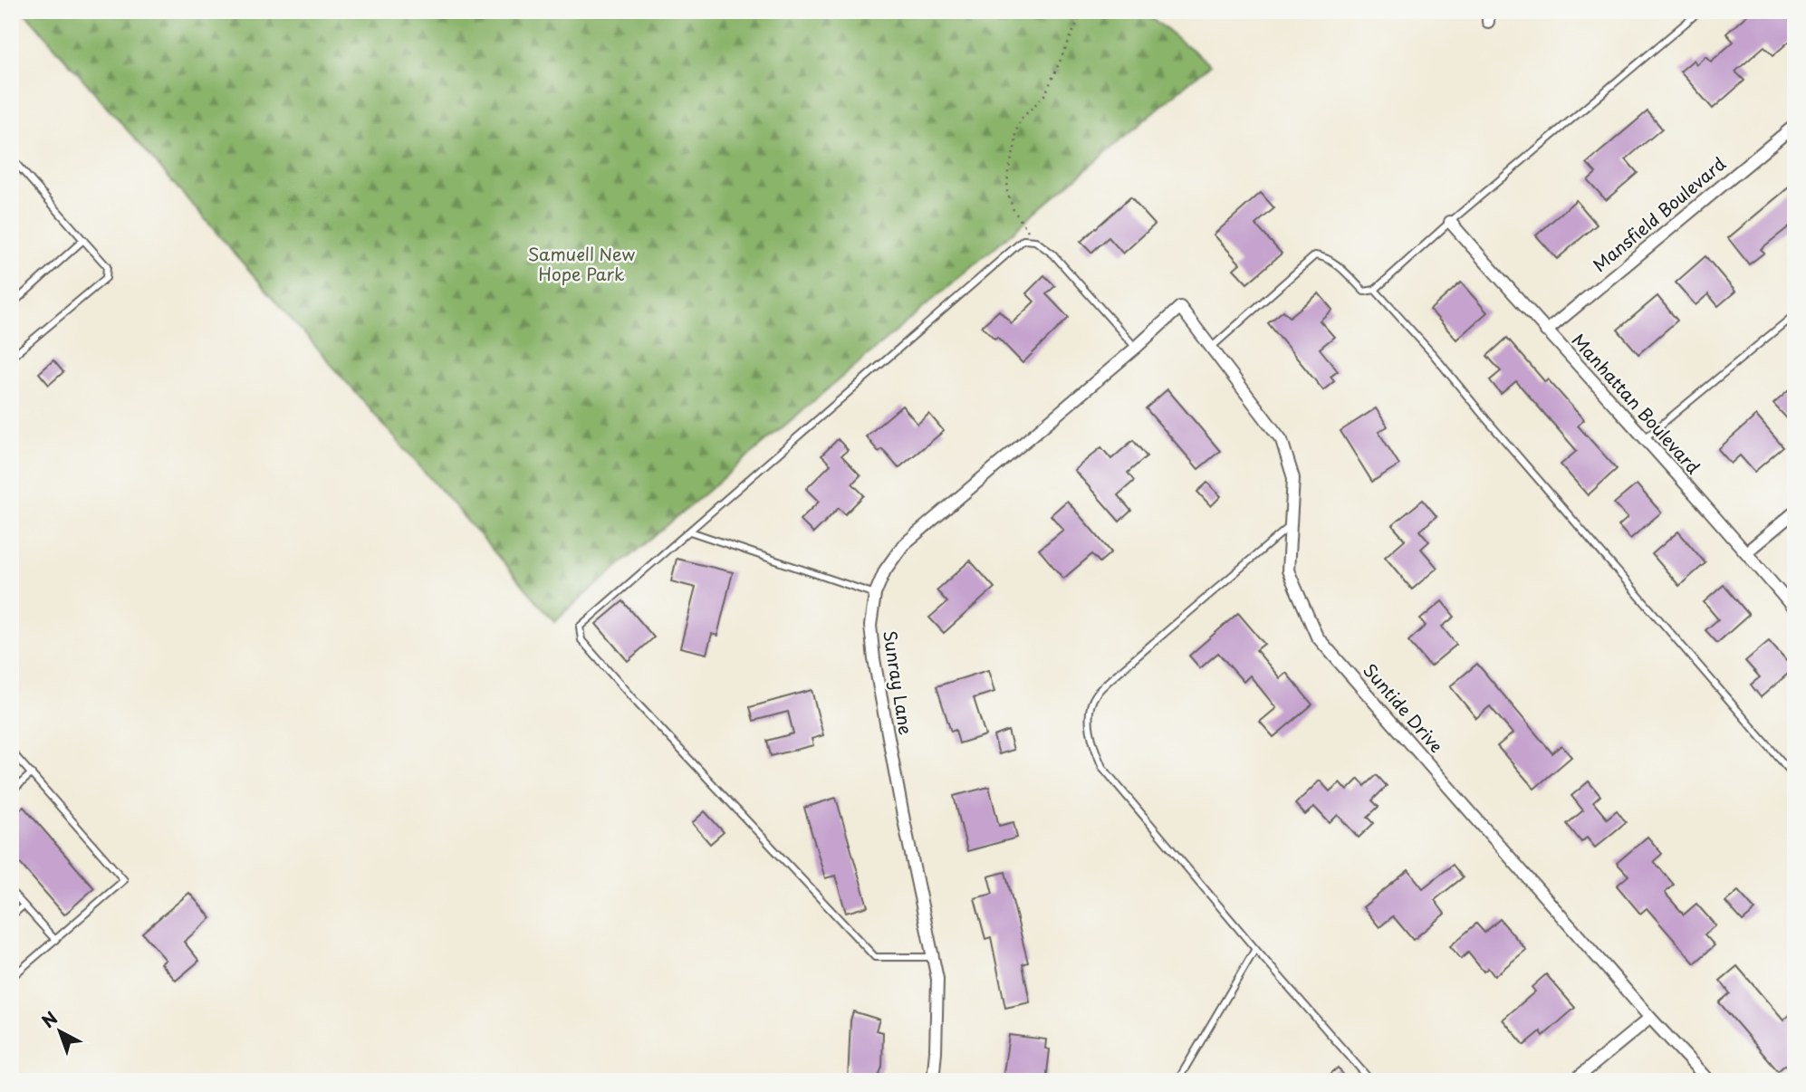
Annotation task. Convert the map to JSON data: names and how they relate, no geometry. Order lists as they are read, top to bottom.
{
  "streets": {
    "street": [
      "Mansfield Boulevard",
      "Manhattan Boulevard",
      "Sunray Lane",
      "Suntide Drive"
    ]
  },
  "crossings": [
    ["Mansfield Boulevard", "Manhattan Boulevard"],
    ["Sunray Lane", "Suntide Drive"]
  ],
  "parks": ["Samuell New Hope Park"],
  "north": "top left"
}
